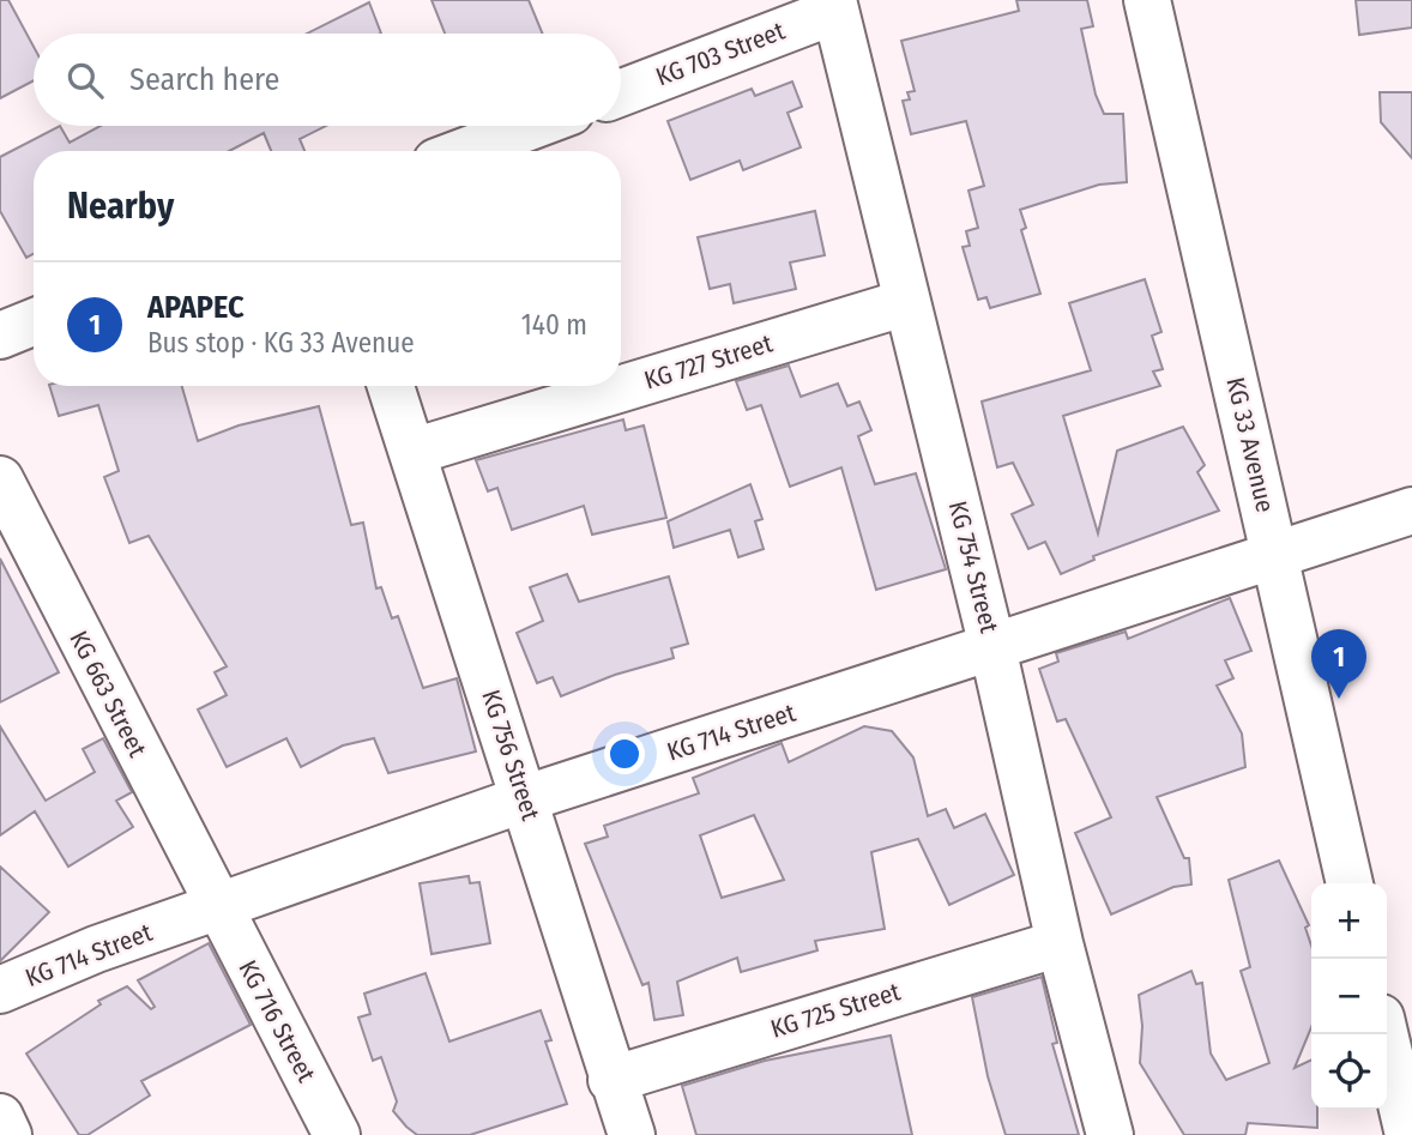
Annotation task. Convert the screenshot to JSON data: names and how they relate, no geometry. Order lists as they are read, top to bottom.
{
  "streets": {
    "street": [
      "KG 703 Street",
      "KG 727 Street",
      "KG 33 Avenue",
      "KG 754 Street",
      "KG 663 Street",
      "KG 714 Street",
      "KG 756 Street",
      "KG 725 Street",
      "KG 716 Street"
    ]
  },
  "crossings": [
    ["KG 703 Street", "KG 754 Street"],
    ["KG 727 Street", "KG 754 Street"],
    ["KG 727 Street", "KG 756 Street"],
    ["KG 33 Avenue", "KG 714 Street"],
    ["KG 754 Street", "KG 714 Street"],
    ["KG 754 Street", "KG 725 Street"],
    ["KG 663 Street", "KG 714 Street"],
    ["KG 663 Street", "KG 716 Street"],
    ["KG 714 Street", "KG 756 Street"],
    ["KG 714 Street", "KG 716 Street"],
    ["KG 756 Street", "KG 725 Street"]
  ],
  "page": {
    "search": "Search here",
    "heading": "Nearby",
    "list": [
      {
        "mark": "1",
        "name": "APAPEC",
        "note": "Bus stop · KG 33 Avenue",
        "value": "140 m"
      }
    ],
    "pins": "1",
    "map_buttons": ["+", "−"]
  }
}
